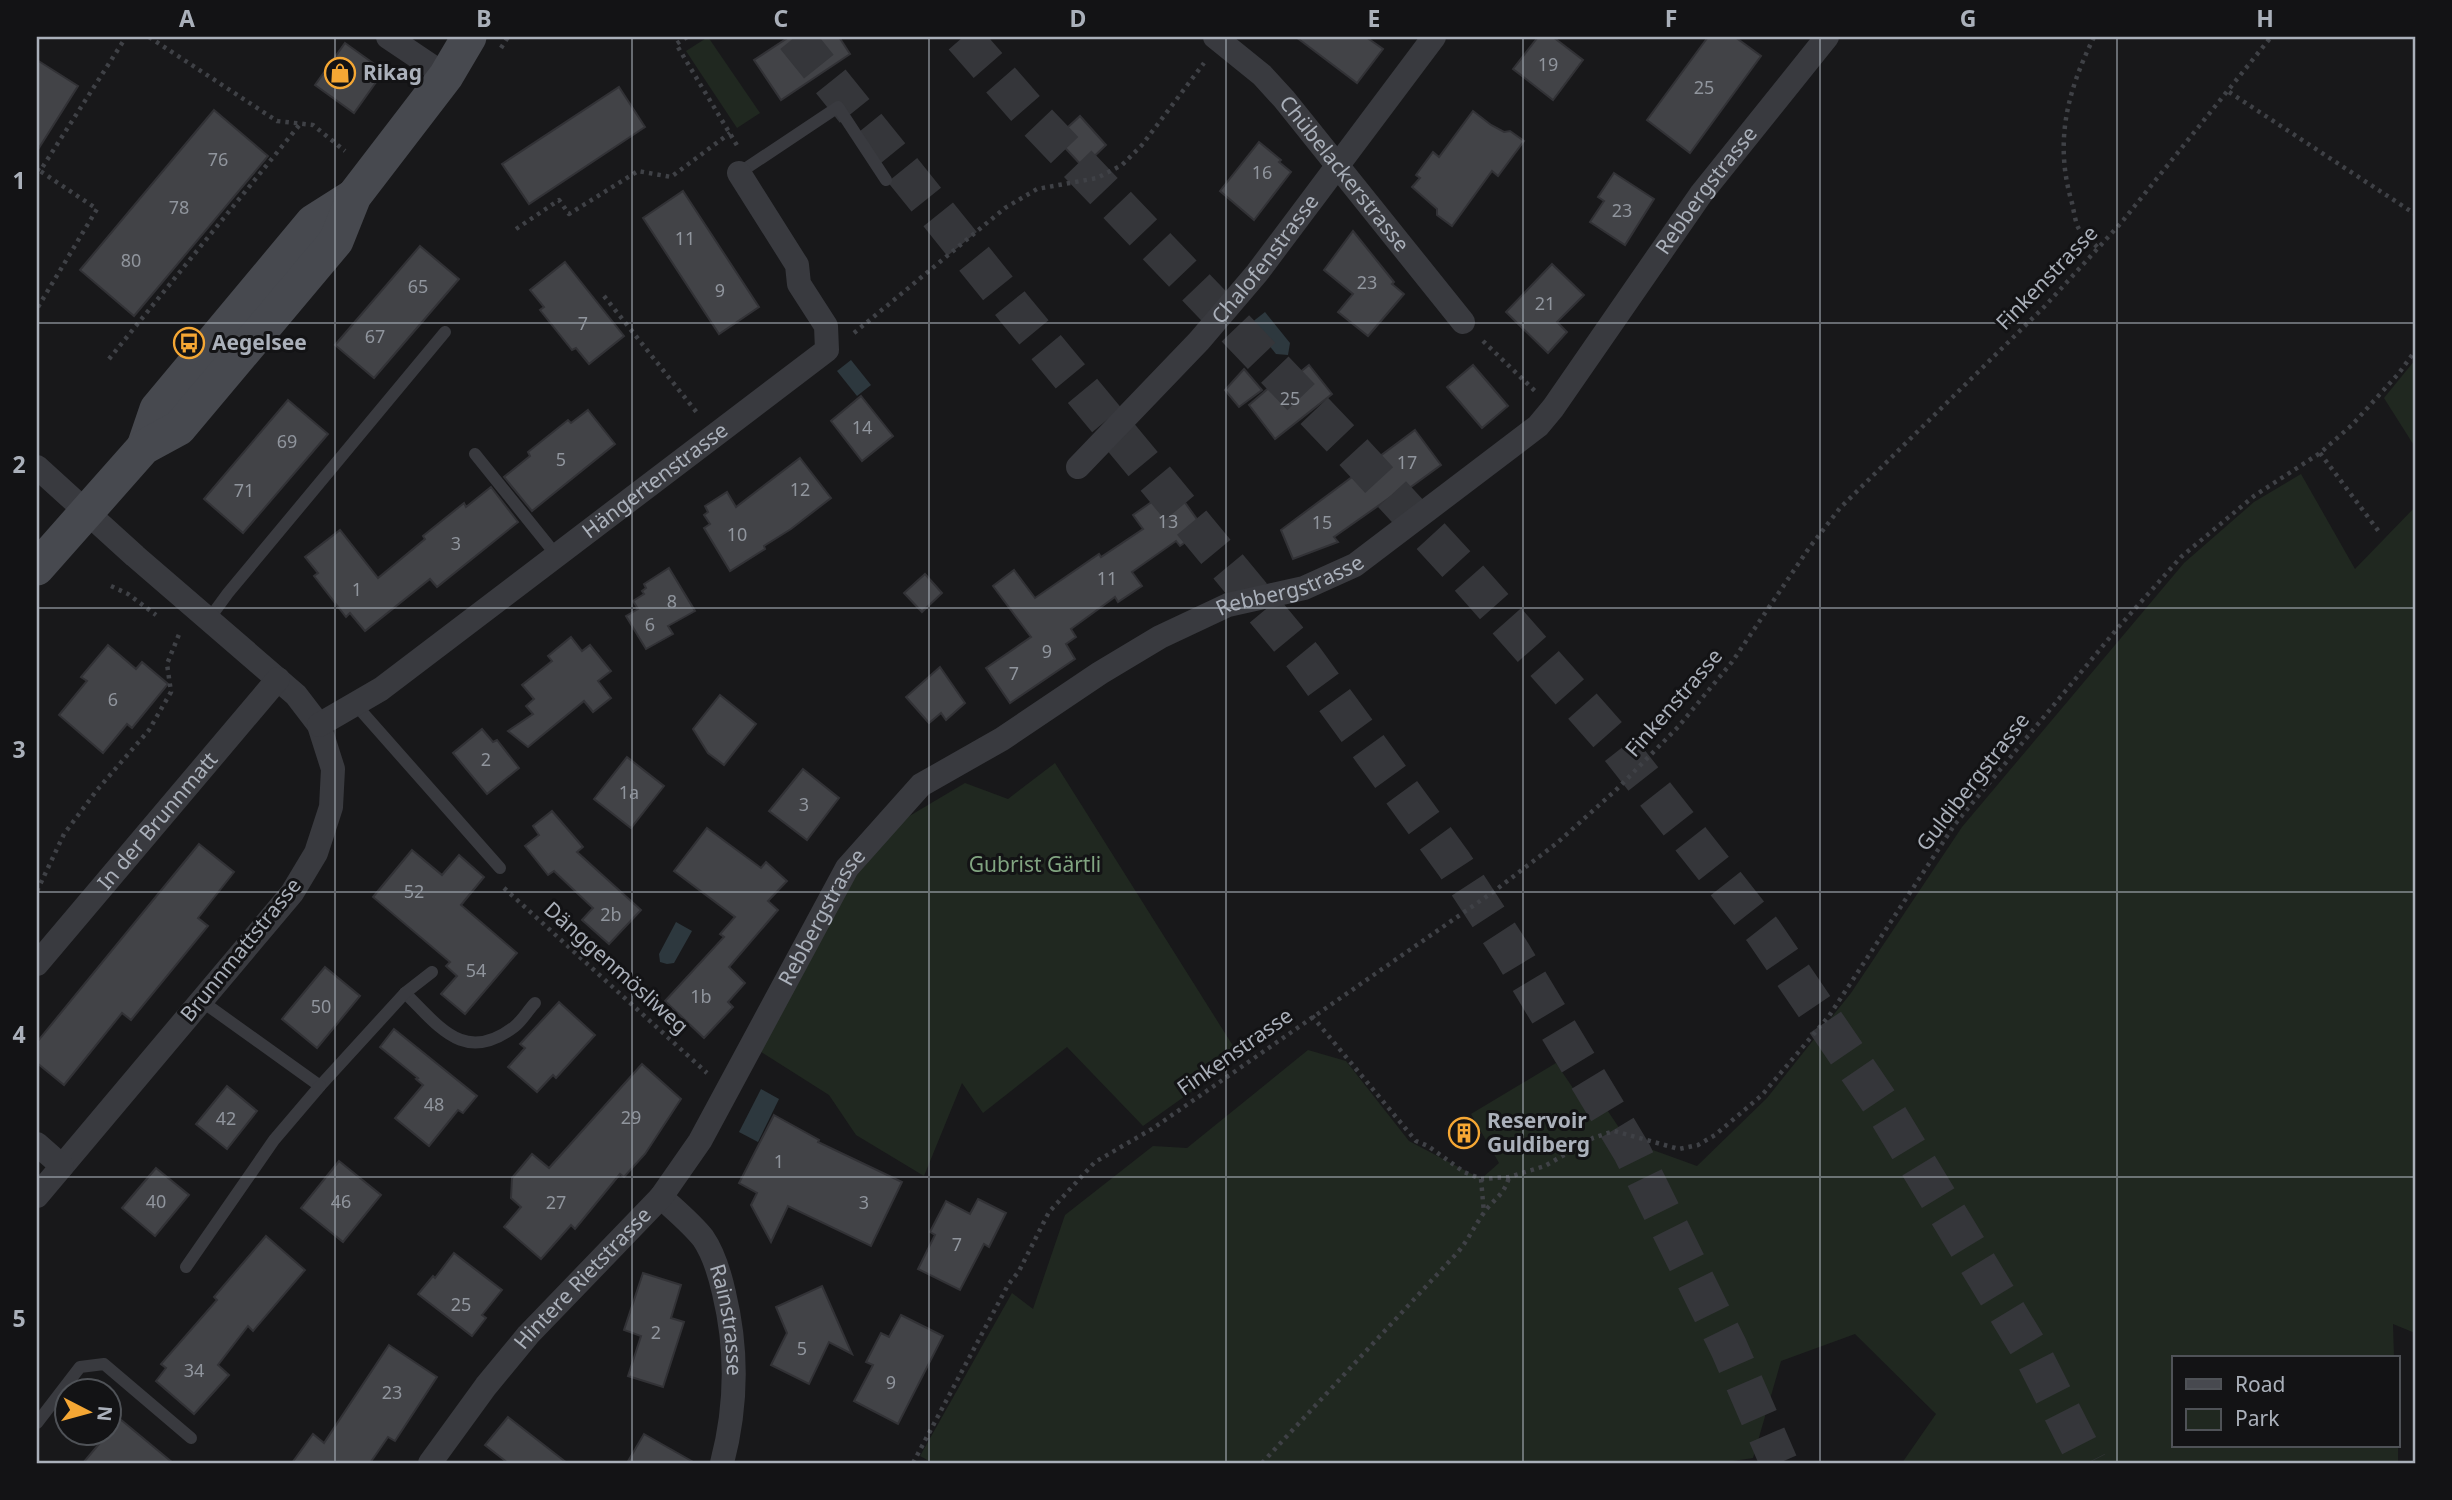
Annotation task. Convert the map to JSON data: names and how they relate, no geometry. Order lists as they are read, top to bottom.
{
  "streets": {
    "street": [
      "Chübelackerstrasse",
      "Rebbergstrasse",
      "Chalofenstrasse",
      "Hängertenstrasse",
      "In der Brunnmatt",
      "Brunnmattstrasse",
      "Hintere Rietstrasse",
      "Rainstrasse"
    ],
    "path": ["Finkenstrasse", "Guldibergstrasse", "Dänggenmösliweg"]
  },
  "crossings": [
    ["Chübelackerstrasse", "Chalofenstrasse"],
    ["Rebbergstrasse", "Dänggenmösliweg"],
    ["Rebbergstrasse", "Hintere Rietstrasse"],
    ["Hängertenstrasse", "Brunnmattstrasse"],
    ["In der Brunnmatt", "Brunnmattstrasse"],
    ["Dänggenmösliweg", "Hintere Rietstrasse"],
    ["Hintere Rietstrasse", "Rainstrasse"]
  ],
  "parks": ["Gubrist Gärtli"],
  "places": {
    "shop": ["Rikag"],
    "bus stop": ["Aegelsee"],
    "building": ["Reservoir Guldiberg"]
  },
  "house_numbers": [
    "19",
    "25",
    "76",
    "16",
    "78",
    "23",
    "11",
    "80",
    "23",
    "65",
    "9",
    "21",
    "7",
    "67",
    "25",
    "14",
    "69",
    "5",
    "17",
    "12",
    "71",
    "13",
    "15",
    "10",
    "3",
    "11",
    "1",
    "8",
    "6",
    "9",
    "7",
    "6",
    "2",
    "1a",
    "3",
    "52",
    "2b",
    "54",
    "1b",
    "50",
    "48",
    "29",
    "42",
    "1",
    "40",
    "46",
    "27",
    "3",
    "7",
    "25",
    "2",
    "5",
    "34",
    "9",
    "23"
  ],
  "legend": ["Road", "Park"],
  "north": "right",
  "grid": {
    "columns": [
      "A",
      "B",
      "C",
      "D",
      "E",
      "F",
      "G",
      "H"
    ],
    "rows": [
      "1",
      "2",
      "3",
      "4",
      "5"
    ]
  }
}
